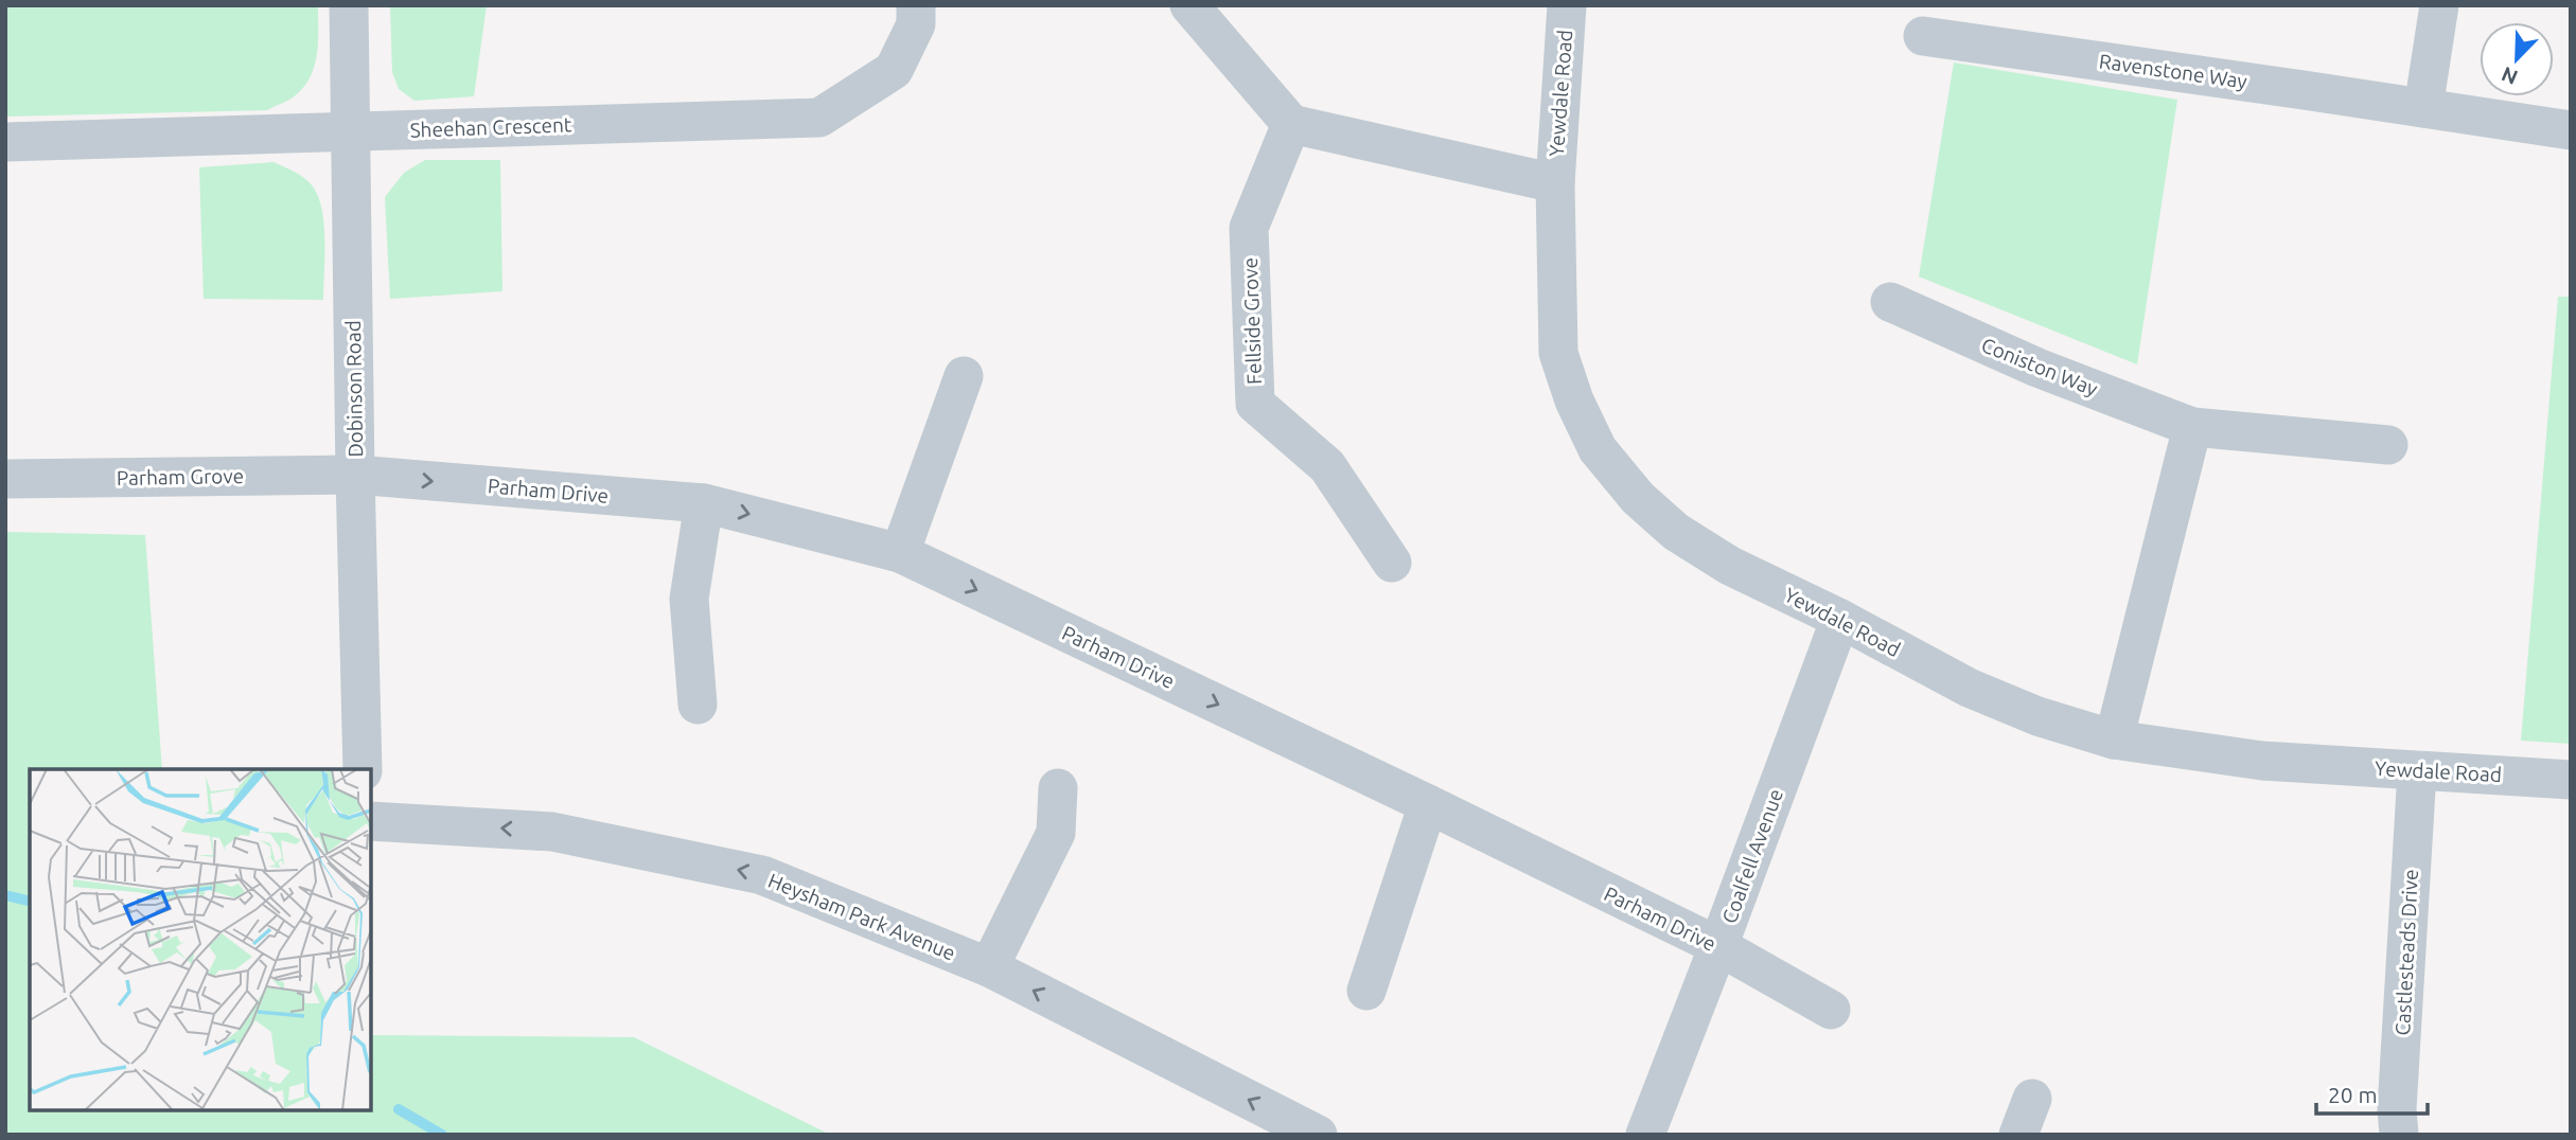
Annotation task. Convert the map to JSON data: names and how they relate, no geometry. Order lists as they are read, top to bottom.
{
  "streets": {
    "street": [
      "Ravenstone Way",
      "Yewdale Road",
      "Sheehan Crescent",
      "Fellside Grove",
      "Coniston Way",
      "Dobinson Road",
      "Parham Grove",
      "Parham Drive",
      "Coalfell Avenue",
      "Heysham Park Avenue",
      "Castlesteads Drive"
    ]
  },
  "crossings": [
    ["Yewdale Road", "Coalfell Avenue"],
    ["Yewdale Road", "Castlesteads Drive"],
    ["Sheehan Crescent", "Dobinson Road"],
    ["Dobinson Road", "Parham Grove"],
    ["Dobinson Road", "Parham Drive"],
    ["Parham Grove", "Parham Drive"],
    ["Parham Drive", "Coalfell Avenue"]
  ],
  "one_way": ["Parham Drive", "Heysham Park Avenue"],
  "scale_bar": "20 m",
  "north": "bottom left"
}
